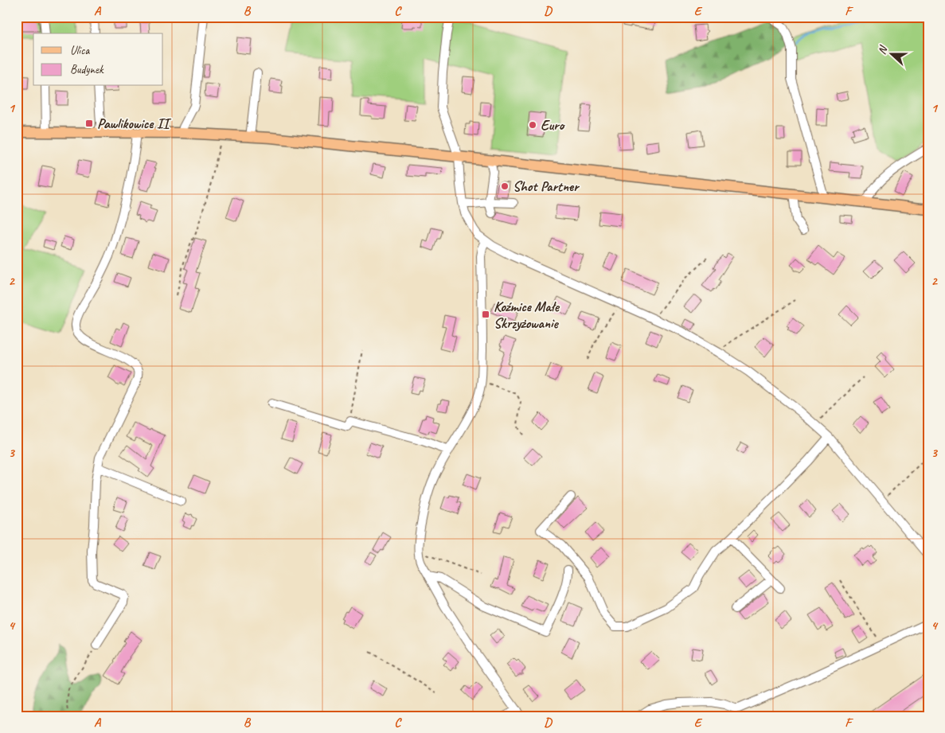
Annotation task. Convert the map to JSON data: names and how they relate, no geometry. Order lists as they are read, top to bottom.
{
  "places": {
    "transit": ["Pawlikowice II", "Koźmice Małe Skrzyżowanie"],
    "other": ["Euro", "Shot Partner"]
  },
  "legend": ["Ulica", "Budynek"],
  "north": "left",
  "grid": {
    "columns": [
      "A",
      "B",
      "C",
      "D",
      "E",
      "F"
    ],
    "rows": [
      "1",
      "2",
      "3",
      "4"
    ]
  }
}
